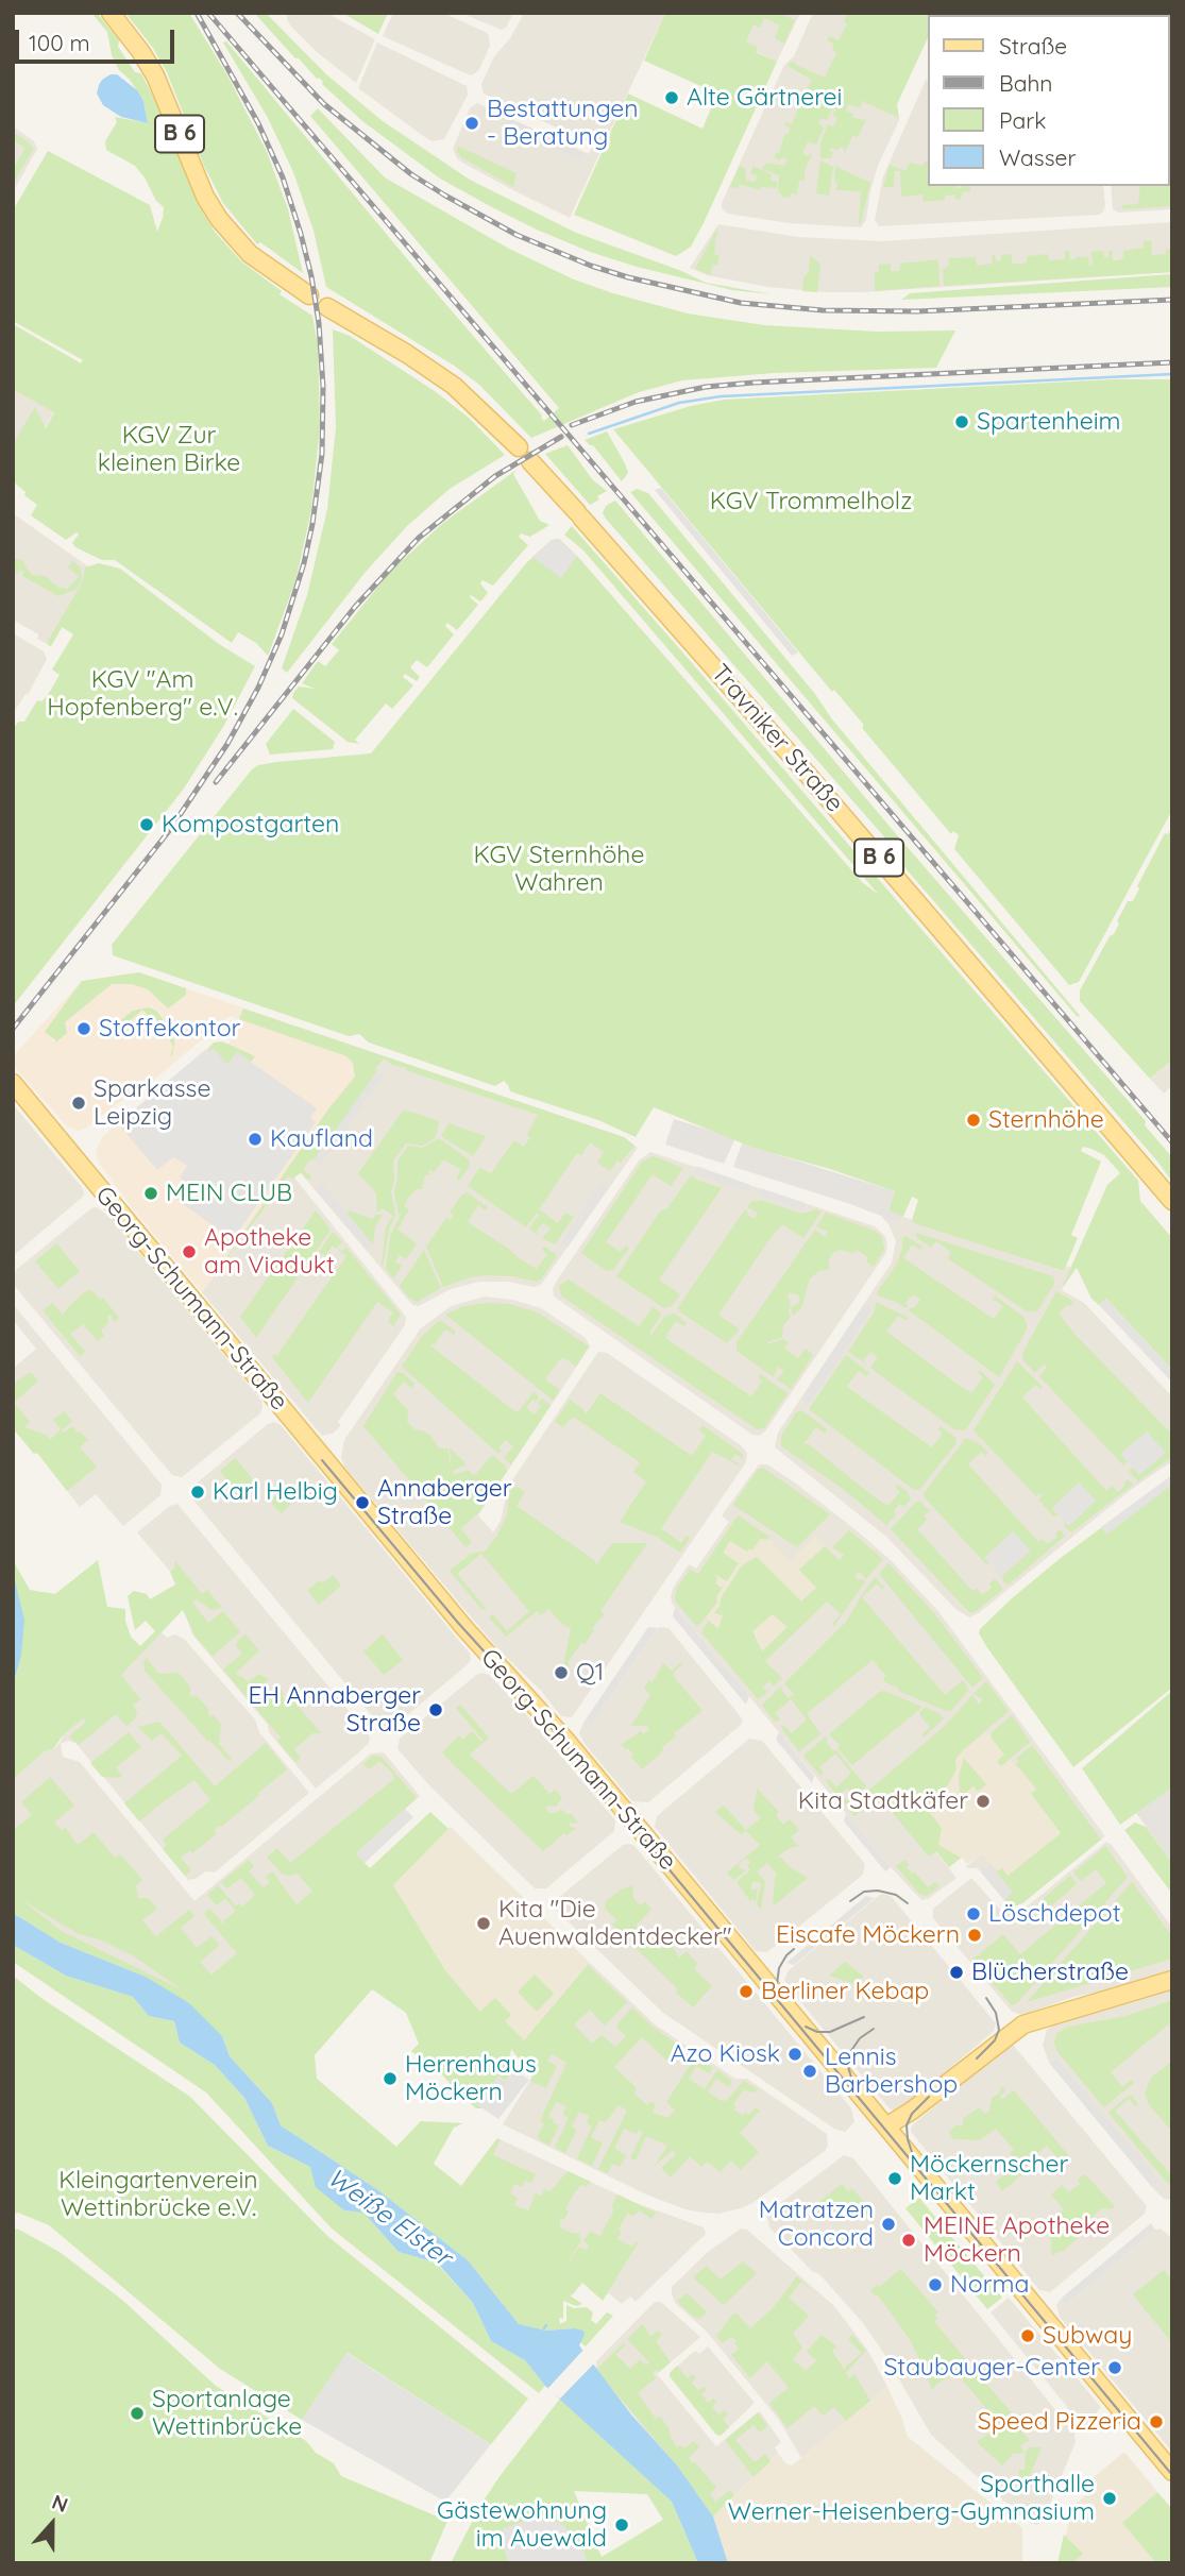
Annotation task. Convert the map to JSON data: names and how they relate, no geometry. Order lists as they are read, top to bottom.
{
  "streets": {
    "main road": ["B 6", "Travniker Straße", "Georg-Schumann-Straße"]
  },
  "water": ["Weiße Elster"],
  "parks": [
    "KGV Zur kleinen Birke",
    "KGV Trommelholz",
    "KGV \"Am Hopfenberg\" e.V.",
    "KGV Sternhöhe Wahren",
    "Kleingartenverein Wettinbrücke e.V."
  ],
  "places": [
    "Alte Gärtnerei",
    "Bestattungen - Beratung",
    "Spartenheim",
    "Kompostgarten",
    "Stoffekontor",
    "Sparkasse Leipzig",
    "Sternhöhe",
    "Kaufland",
    "MEIN CLUB",
    "Apotheke am Viadukt",
    "Karl Helbig",
    "Annaberger Straße",
    "Q1",
    "EH Annaberger Straße",
    "Kita Stadtkäfer",
    "Löschdepot",
    "Kita \"Die Auenwaldentdecker\"",
    "Eiscafe Möckern",
    "Blücherstraße",
    "Berliner Kebap",
    "Azo Kiosk",
    "Lennis Barbershop",
    "Herrenhaus Möckern",
    "Möckernscher Markt",
    "Matratzen Concord",
    "MEINE Apotheke Möckern",
    "Norma",
    "Subway",
    "Staubauger-Center",
    "Sportanlage Wettinbrücke",
    "Speed Pizzeria",
    "Sporthalle Werner-Heisenberg-Gymnasium",
    "Gästewohnung im Auewald"
  ],
  "legend": [
    "Straße",
    "Bahn",
    "Park",
    "Wasser"
  ],
  "scale_bar": "100 m",
  "north": "top"
}
